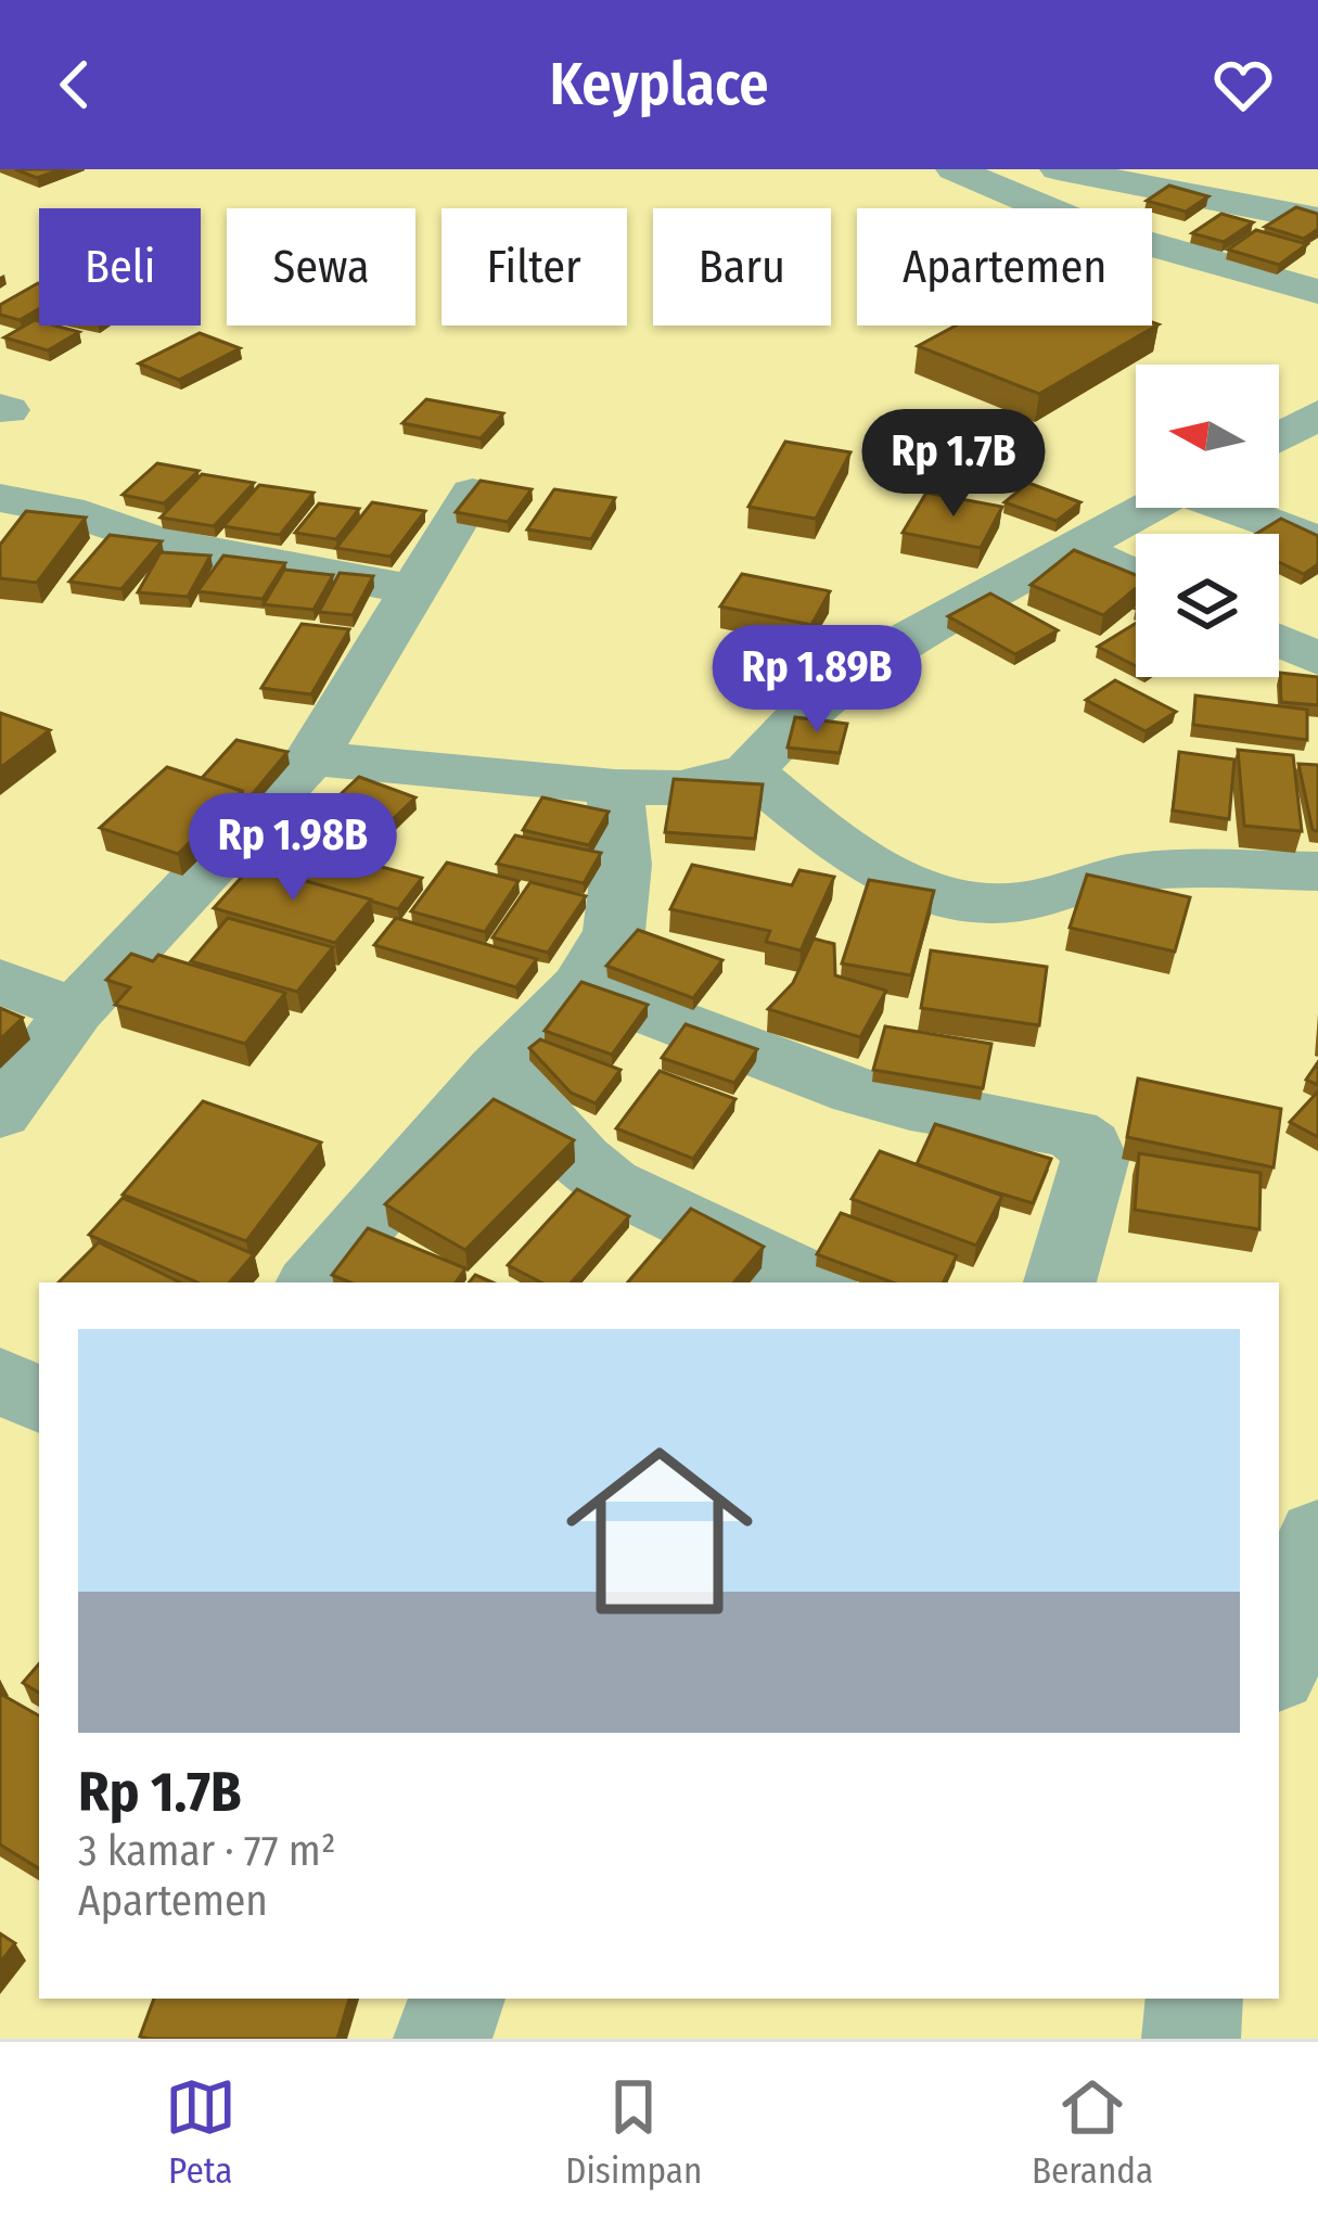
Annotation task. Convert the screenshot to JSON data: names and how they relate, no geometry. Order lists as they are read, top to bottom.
{
  "north": "left",
  "page": {
    "header": "Keyplace",
    "chip": [
      "Beli",
      "Sewa",
      "Filter",
      "Baru",
      "Apartemen"
    ],
    "price": ["Rp 1.7B", "Rp 1.89B", "Rp 1.98B"],
    "list": [
      {
        "name": "Rp 1.7B",
        "note": "3 kamar · 77 m² · Apartemen"
      }
    ],
    "tabs": ["Peta", "Disimpan", "Beranda"]
  }
}
